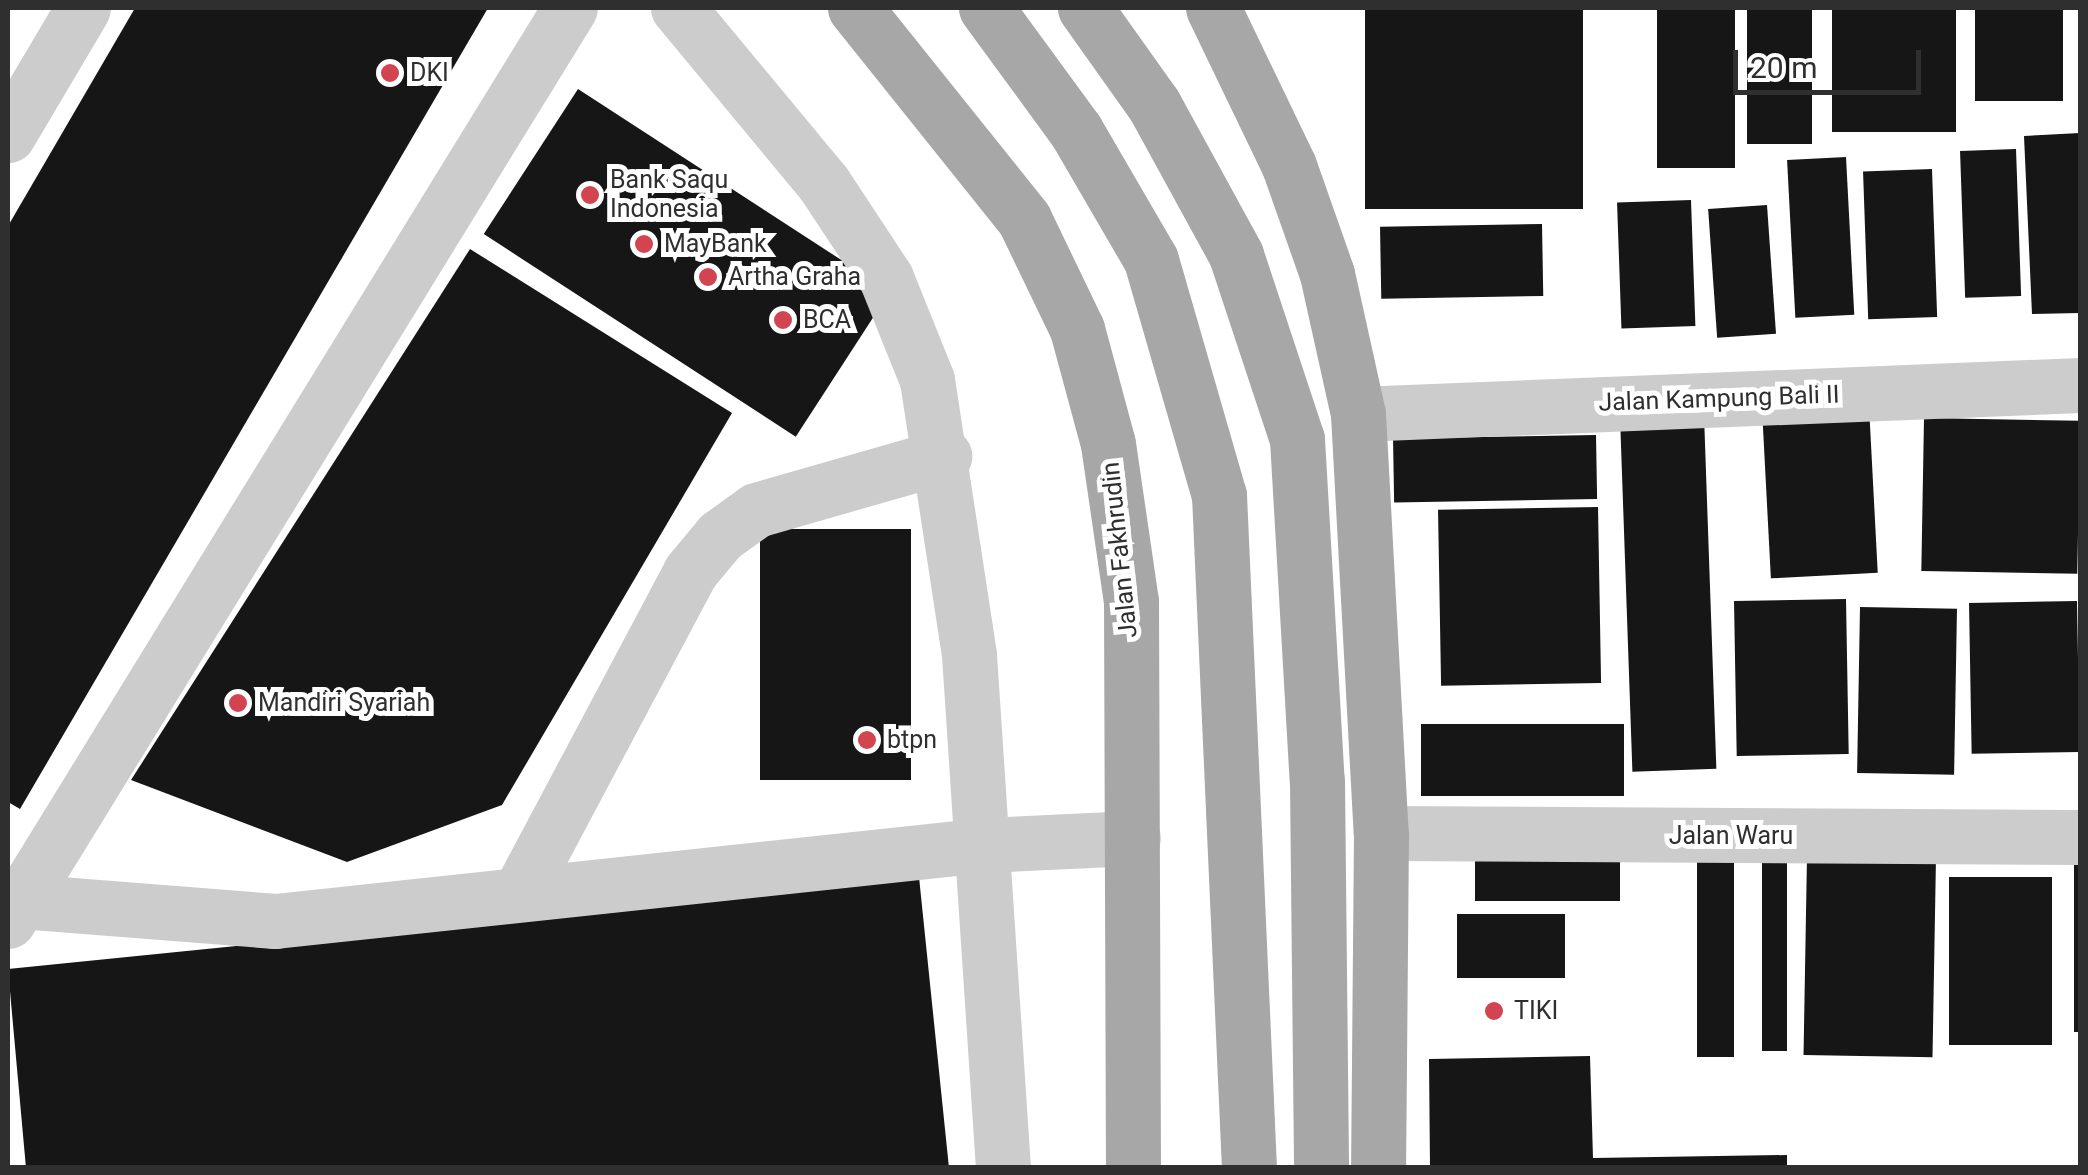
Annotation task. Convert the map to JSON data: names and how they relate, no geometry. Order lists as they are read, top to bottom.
{
  "streets": {
    "main road": ["Jalan Fakhrudin"],
    "street": ["Jalan Kampung Bali II", "Jalan Waru"]
  },
  "places": [
    "DKI",
    "Bank Saqu Indonesia",
    "MayBank",
    "Artha Graha",
    "BCA",
    "Mandiri Syariah",
    "btpn",
    "TIKI"
  ],
  "scale_bar": "20 m"
}
